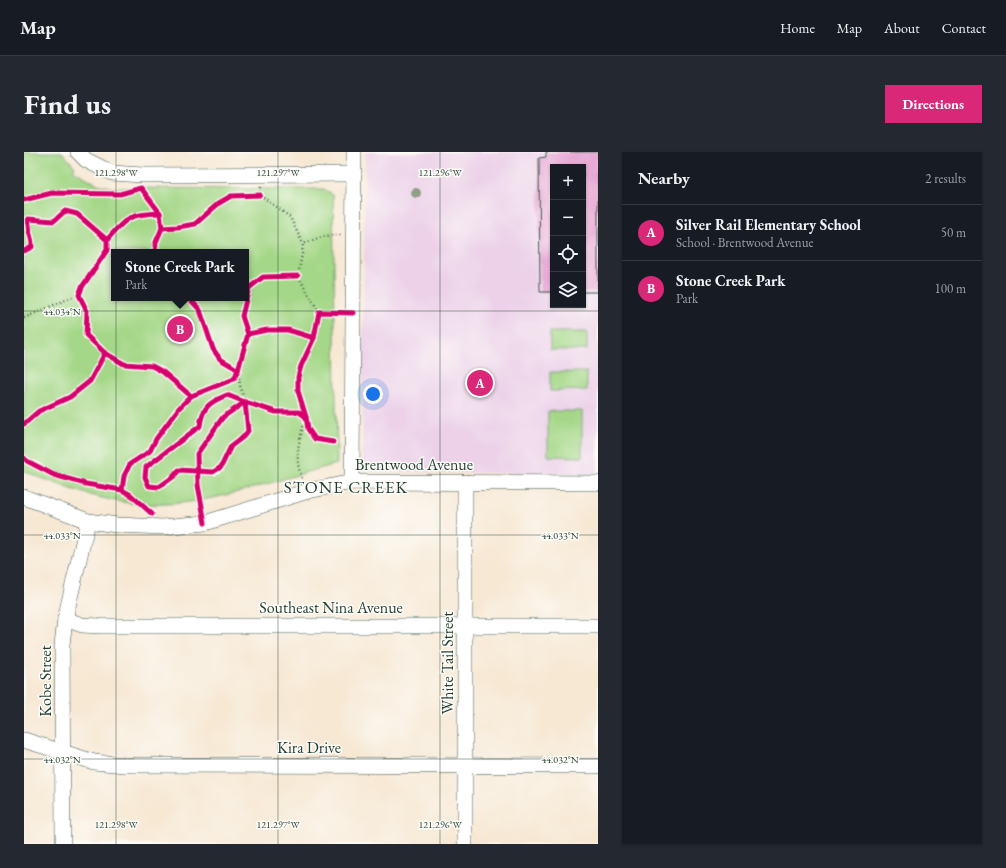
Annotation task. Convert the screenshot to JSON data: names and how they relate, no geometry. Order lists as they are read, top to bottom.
{
  "streets": {
    "street": [
      "Brentwood Avenue",
      "Southeast Nina Avenue",
      "White Tail Street",
      "Kobe Street",
      "Kira Drive"
    ]
  },
  "crossings": [
    ["Brentwood Avenue", "White Tail Street"],
    ["Brentwood Avenue", "Kobe Street"],
    ["Southeast Nina Avenue", "White Tail Street"],
    ["Southeast Nina Avenue", "Kobe Street"],
    ["White Tail Street", "Kira Drive"],
    ["Kobe Street", "Kira Drive"]
  ],
  "districts": ["STONE CREEK"],
  "page": {
    "header": "Map",
    "nav": [
      "Home",
      "Map",
      "About",
      "Contact"
    ],
    "buttons": "Directions",
    "title": "Find us",
    "heading": ["Nearby", "2 results"],
    "map_buttons": ["+", "−"],
    "list": [
      {
        "mark": "A",
        "name": "Silver Rail Elementary School",
        "note": "School · Brentwood Avenue",
        "value": "50 m"
      },
      {
        "mark": "B",
        "name": "Stone Creek Park",
        "note": "Park",
        "value": "100 m"
      }
    ],
    "popup": ["Stone Creek Park", "Park"],
    "pins": ["B", "A"]
  },
  "coordinates": [
    "121.298°W",
    "121.297°W",
    "121.296°W",
    "44.034°N",
    "44.033°N",
    "44.032°N"
  ]
}
